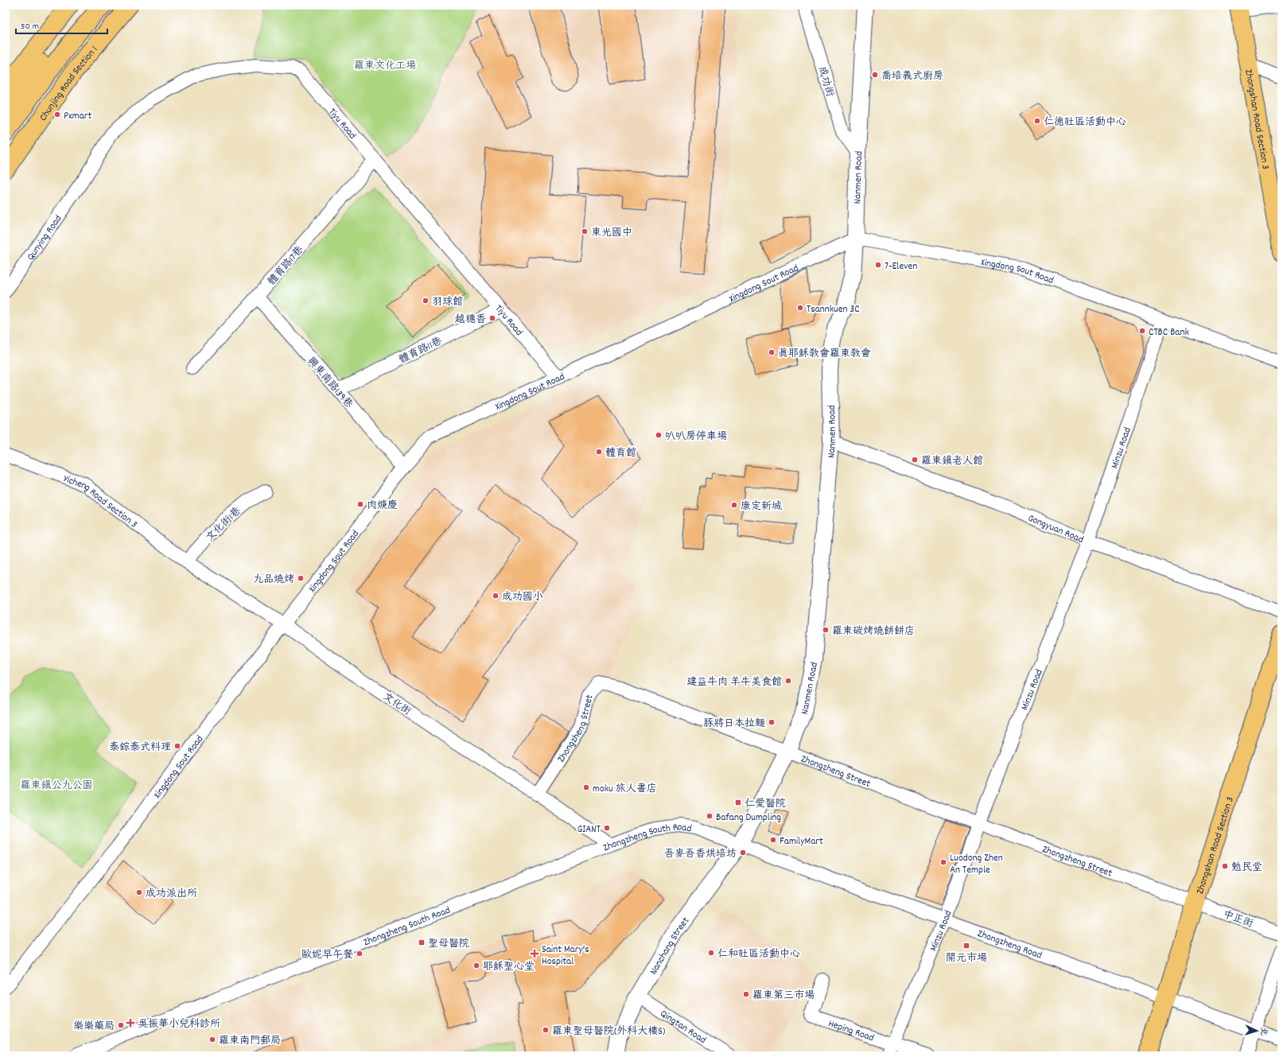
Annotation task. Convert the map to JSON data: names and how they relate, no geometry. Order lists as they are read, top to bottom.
{
  "streets": {
    "main road": ["Chunjing Road Section 1", "Zhongshan Road Section 3"],
    "street": [
      "成功街",
      "Tiyu Road",
      "Nanmen Road",
      "Qunying Road",
      "體育路17巷",
      "Xingdong Sout Road",
      "體育路11巷",
      "興東南路139巷",
      "Minzu Road",
      "Yicheng Road Section 3",
      "文化街1巷",
      "Gongyuan Road",
      "文化街",
      "Zhongzheng Street",
      "Zhongzheng South Road",
      "中正街",
      "Zhongzheng Road",
      "Nanchang Street",
      "Qingtan Road",
      "Heping Road"
    ]
  },
  "crossings": [
    ["成功街", "Nanmen Road"],
    ["Zhongshan Road Section 3", "Zhongzheng Street"],
    ["Zhongshan Road Section 3", "中正街"],
    ["Zhongshan Road Section 3", "Zhongzheng Road"],
    ["Tiyu Road", "Qunying Road"],
    ["Tiyu Road", "體育路17巷"],
    ["Tiyu Road", "Xingdong Sout Road"],
    ["Tiyu Road", "體育路11巷"],
    ["Nanmen Road", "Xingdong Sout Road"],
    ["Nanmen Road", "Gongyuan Road"],
    ["Nanmen Road", "Zhongzheng Street"],
    ["Nanmen Road", "Zhongzheng South Road"],
    ["Nanmen Road", "Zhongzheng Road"],
    ["Nanmen Road", "Nanchang Street"],
    ["體育路17巷", "興東南路139巷"],
    ["Xingdong Sout Road", "興東南路139巷"],
    ["Xingdong Sout Road", "Minzu Road"],
    ["Xingdong Sout Road", "文化街"],
    ["體育路11巷", "興東南路139巷"],
    ["Minzu Road", "Gongyuan Road"],
    ["Minzu Road", "Zhongzheng Street"],
    ["Minzu Road", "Zhongzheng Road"],
    ["Minzu Road", "Heping Road"],
    ["Yicheng Road Section 3", "文化街1巷"],
    ["Yicheng Road Section 3", "文化街"],
    ["文化街1巷", "文化街"],
    ["文化街", "Zhongzheng Street"],
    ["文化街", "Zhongzheng South Road"],
    ["Zhongzheng Street", "中正街"],
    ["Zhongzheng South Road", "Zhongzheng Road"],
    ["Zhongzheng South Road", "Nanchang Street"],
    ["Zhongzheng Road", "Nanchang Street"],
    ["Nanchang Street", "Qingtan Road"]
  ],
  "parks": ["羅東文化工場", "羅東鎮公九公園"],
  "places": {
    "other": [
      "喬培義式廚房",
      "Pxmart",
      "仁德社區活動中心",
      "東光國中",
      "7-Eleven",
      "羽球館",
      "Tsannkuen 3C",
      "越穗香",
      "CTBC Bank",
      "真耶穌教會羅東教會",
      "叭叭房停車場",
      "體育館",
      "羅東鎮老人館",
      "肉焿慶",
      "康定新城",
      "九品燒烤",
      "成功國小",
      "羅東碳烤燒餅餅店",
      "建益牛肉 羊牛美食館",
      "豚將日本拉麵",
      "泰錝泰式料理",
      "moku 旅人書店",
      "Bafang Dumpling",
      "GIANT",
      "FamilyMart",
      "吾麥吾香烘培坊",
      "Luodong Zhen An Temple",
      "勉民堂",
      "成功派出所",
      "仁和社區活動中心",
      "歐妮早午餐",
      "耶穌聖心堂",
      "羅東第三市場",
      "樂樂藥局",
      "羅東聖母醫院(外科大樓S)",
      "羅東南門郵局"
    ],
    "transit": ["仁愛醫院", "聖母醫院", "開元市場"],
    "health": ["Saint Mary's Hospital", "吳振華小兒科診所"]
  },
  "scale_bar": "50 m",
  "north": "right"
}
